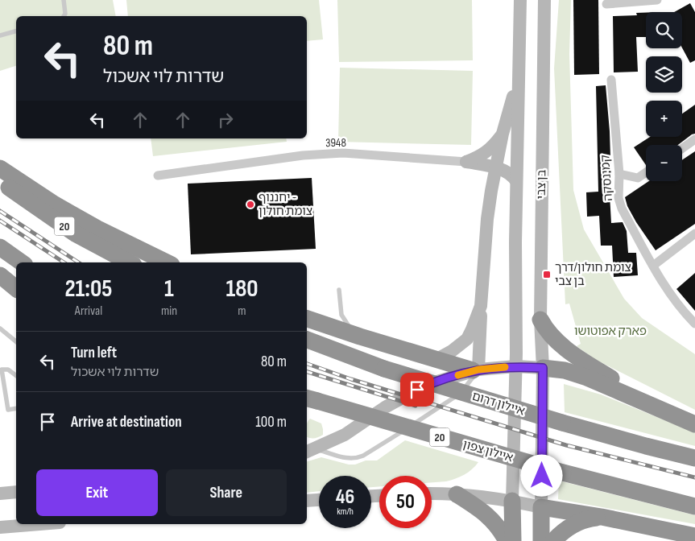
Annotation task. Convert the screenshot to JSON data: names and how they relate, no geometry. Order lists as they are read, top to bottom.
{
  "streets": {
    "highway": ["20", "איילון דרום", "איילון צפון"],
    "main road": ["בן צבי"],
    "street": ["3948", "קמינסקה"]
  },
  "parks": ["פארק אפוטושו"],
  "places": {
    "other": ["יחננוף - צומת חולון"],
    "transit": ["צומת חולון/דרך בן צבי"]
  },
  "page": {
    "map_buttons": ["+", "−"],
    "turn": ["80 m", "שדרות לוי אשכול"],
    "eta": [
      "21:05",
      "Arrival",
      "1",
      "min",
      "180",
      "m"
    ],
    "list": [
      {
        "name": "Turn left",
        "note": "שדרות לוי אשכול",
        "value": "80 m"
      },
      {
        "name": "Arrive at destination",
        "value": "100 m"
      }
    ],
    "buttons": ["Exit", "Share"],
    "speed": "46 km/h",
    "limit": "50"
  }
}
